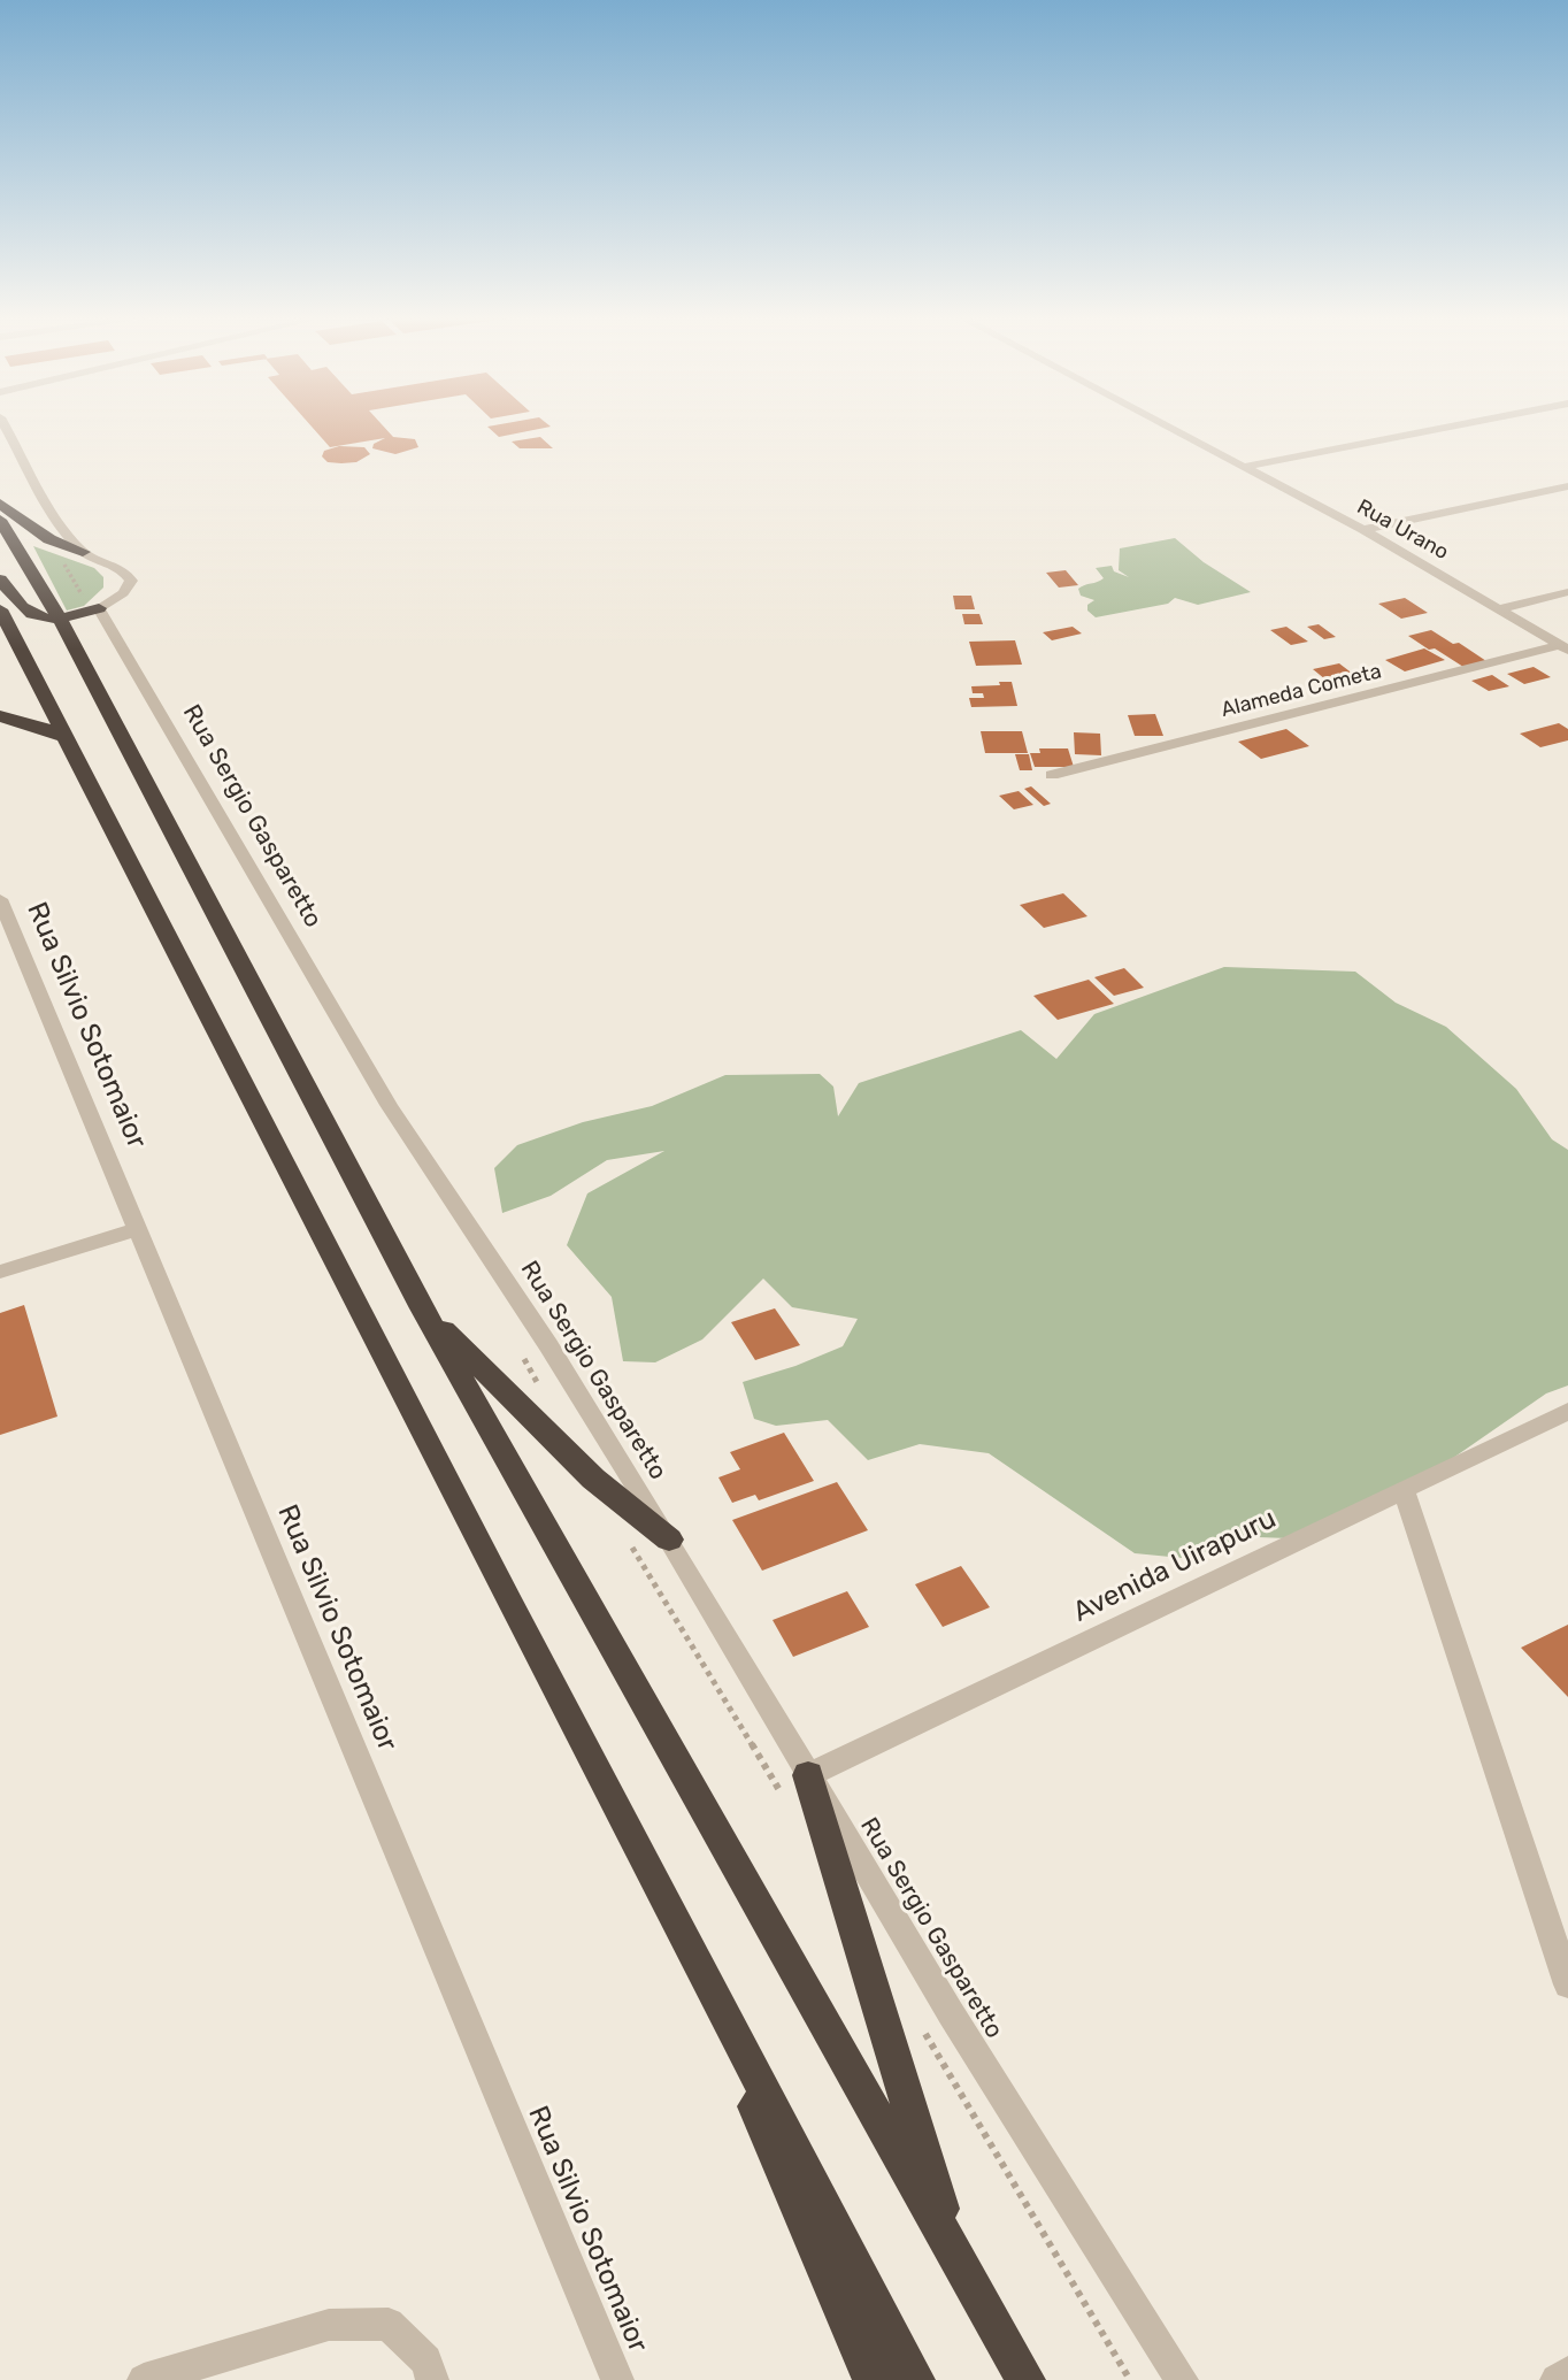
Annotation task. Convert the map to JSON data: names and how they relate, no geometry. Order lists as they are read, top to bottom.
{
  "streets": {
    "street": [
      "Rua Urano",
      "Alameda Cometa",
      "Rua Sergio Gasparetto",
      "Rua Silvio Sotomaior",
      "Avenida Uirapuru"
    ]
  },
  "crossings": [
    ["Rua Urano", "Alameda Cometa"],
    ["Rua Sergio Gasparetto", "Avenida Uirapuru"]
  ]
}
